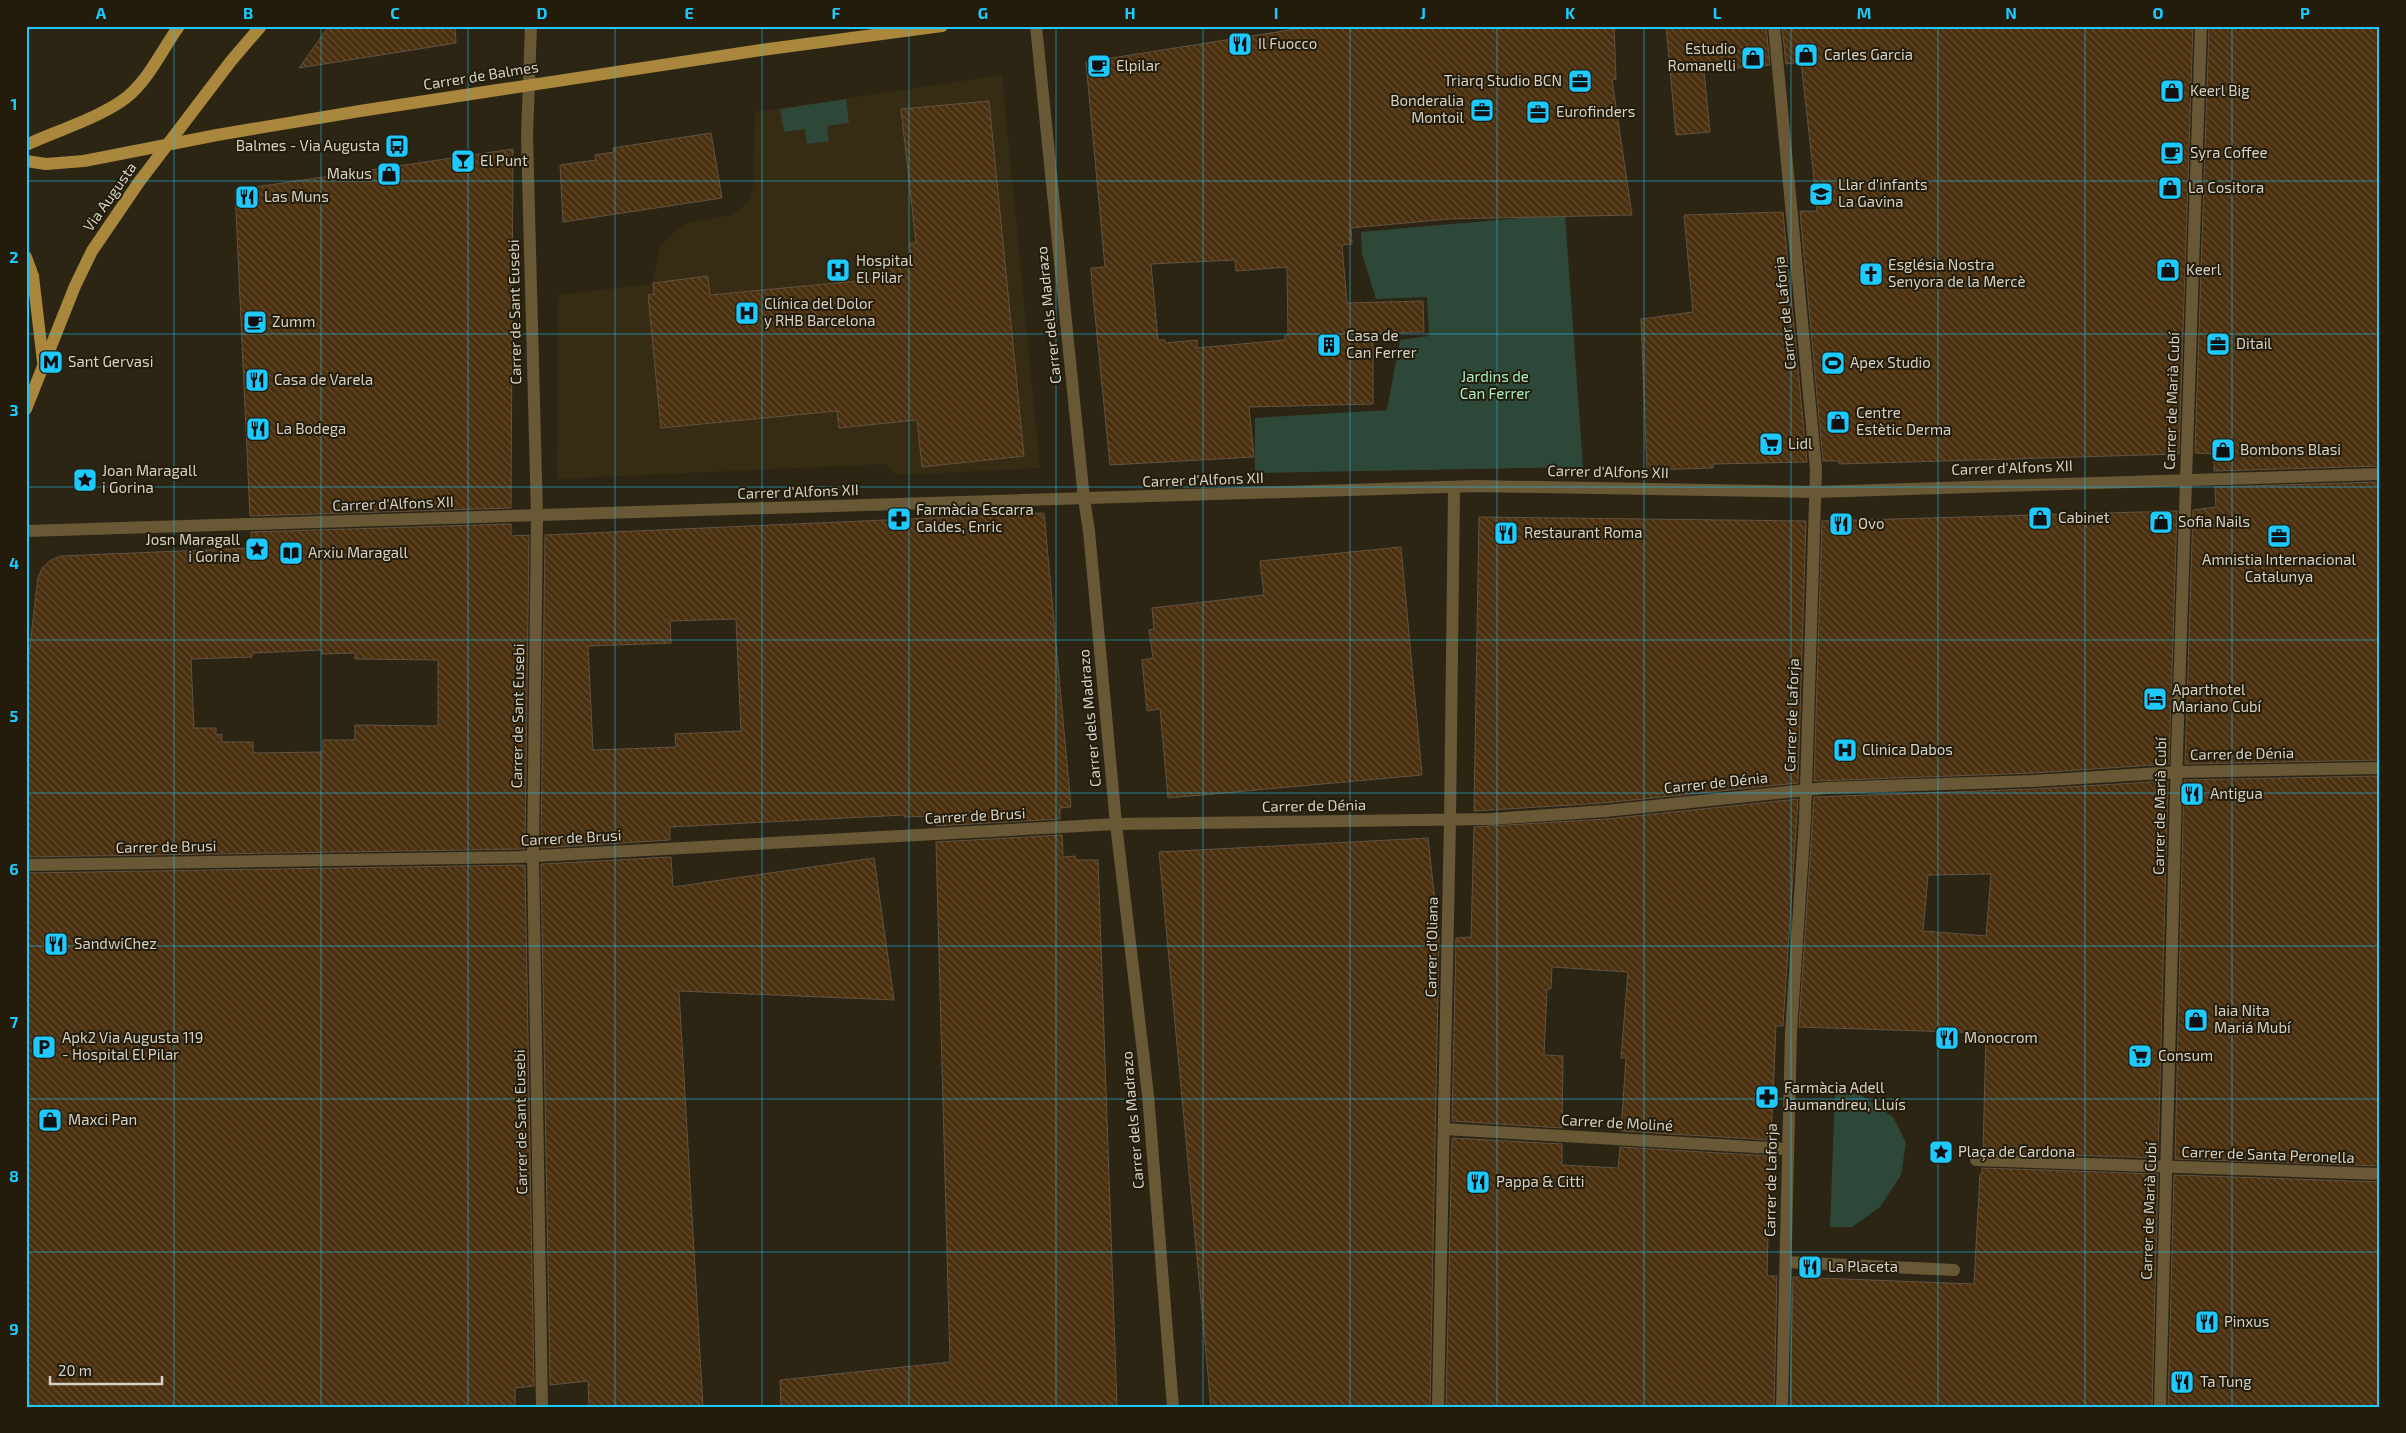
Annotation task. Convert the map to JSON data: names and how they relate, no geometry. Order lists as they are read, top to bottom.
{
  "streets": {
    "main road": ["Carrer de Balmes", "Via Augusta"],
    "street": [
      "Carrer de Sant Eusebi",
      "Carrer de Laforja",
      "Carrer dels Madrazo",
      "Carrer de Marià Cubí",
      "Carrer d'Alfons XII",
      "Carrer de Dénia",
      "Carrer de Brusi",
      "Carrer d'Oliana",
      "Carrer de Moliné",
      "Carrer de Santa Peronella"
    ]
  },
  "crossings": [
    ["Carrer de Balmes", "Via Augusta"],
    ["Carrer de Balmes", "Carrer de Sant Eusebi"],
    ["Carrer de Sant Eusebi", "Carrer d'Alfons XII"],
    ["Carrer de Sant Eusebi", "Carrer de Brusi"],
    ["Carrer de Laforja", "Carrer d'Alfons XII"],
    ["Carrer de Laforja", "Carrer de Dénia"],
    ["Carrer de Laforja", "Carrer de Moliné"],
    ["Carrer dels Madrazo", "Carrer d'Alfons XII"],
    ["Carrer dels Madrazo", "Carrer de Dénia"],
    ["Carrer dels Madrazo", "Carrer de Brusi"],
    ["Carrer de Marià Cubí", "Carrer d'Alfons XII"],
    ["Carrer de Marià Cubí", "Carrer de Dénia"],
    ["Carrer de Marià Cubí", "Carrer de Santa Peronella"],
    ["Carrer d'Alfons XII", "Carrer d'Oliana"],
    ["Carrer de Dénia", "Carrer de Brusi"],
    ["Carrer de Dénia", "Carrer d'Oliana"],
    ["Carrer d'Oliana", "Carrer de Moliné"]
  ],
  "parks": ["Jardins de Can Ferrer"],
  "places": {
    "restaurant": [
      "Il Fuocco",
      "Las Muns",
      "Casa de Varela",
      "La Bodega",
      "Ovo",
      "Restaurant Roma",
      "Antigua",
      "SandwiChez",
      "Monocrom",
      "Pappa & Citti",
      "La Placeta",
      "Pinxus",
      "Ta Tung"
    ],
    "shop": [
      "Carles Garcia",
      "Estudio Romanelli",
      "Keerl Big",
      "Makus",
      "La Cositora",
      "Keerl",
      "Centre Estètic Derma",
      "Bombons Blasi",
      "Cabinet",
      "Sofia Nails",
      "Iaia Nita Mariá Mubí",
      "Maxci Pan"
    ],
    "cafe": ["Elpilar", "Syra Coffee", "Zumm"],
    "office": [
      "Triarq Studio BCN",
      "Bonderalia Montoil",
      "Eurofinders",
      "Ditail",
      "Amnistia Internacional Catalunya"
    ],
    "bus stop": ["Balmes - Via Augusta"],
    "bar": ["El Punt"],
    "school or university": ["Llar d'infants La Gavina"],
    "hospital": ["Hospital El Pilar", "Clínica del Dolor y RHB Barcelona", "Clinica Dabos"],
    "church": ["Església Nostra Senyora de la Mercè"],
    "building": ["Casa de Can Ferrer"],
    "metro station": ["Sant Gervasi"],
    "sports": ["Apex Studio"],
    "supermarket": ["Lidl", "Consum"],
    "place": ["Joan Maragall i Gorina", "Josn Maragall i Gorina", "Plaça de Cardona"],
    "pharmacy": ["Farmàcia Escarra Caldes, Enric", "Farmàcia Adell Jaumandreu, Lluís"],
    "library": ["Arxiu Maragall"],
    "hotel": ["Aparthotel Mariano Cubí"],
    "parking": ["Apk2 Via Augusta 119 - Hospital El Pilar"]
  },
  "scale_bar": "20 m",
  "grid": {
    "columns": [
      "A",
      "B",
      "C",
      "D",
      "E",
      "F",
      "G",
      "H",
      "I",
      "J",
      "K",
      "L",
      "M",
      "N",
      "O",
      "P"
    ],
    "rows": [
      "1",
      "2",
      "3",
      "4",
      "5",
      "6",
      "7",
      "8",
      "9"
    ]
  }
}
